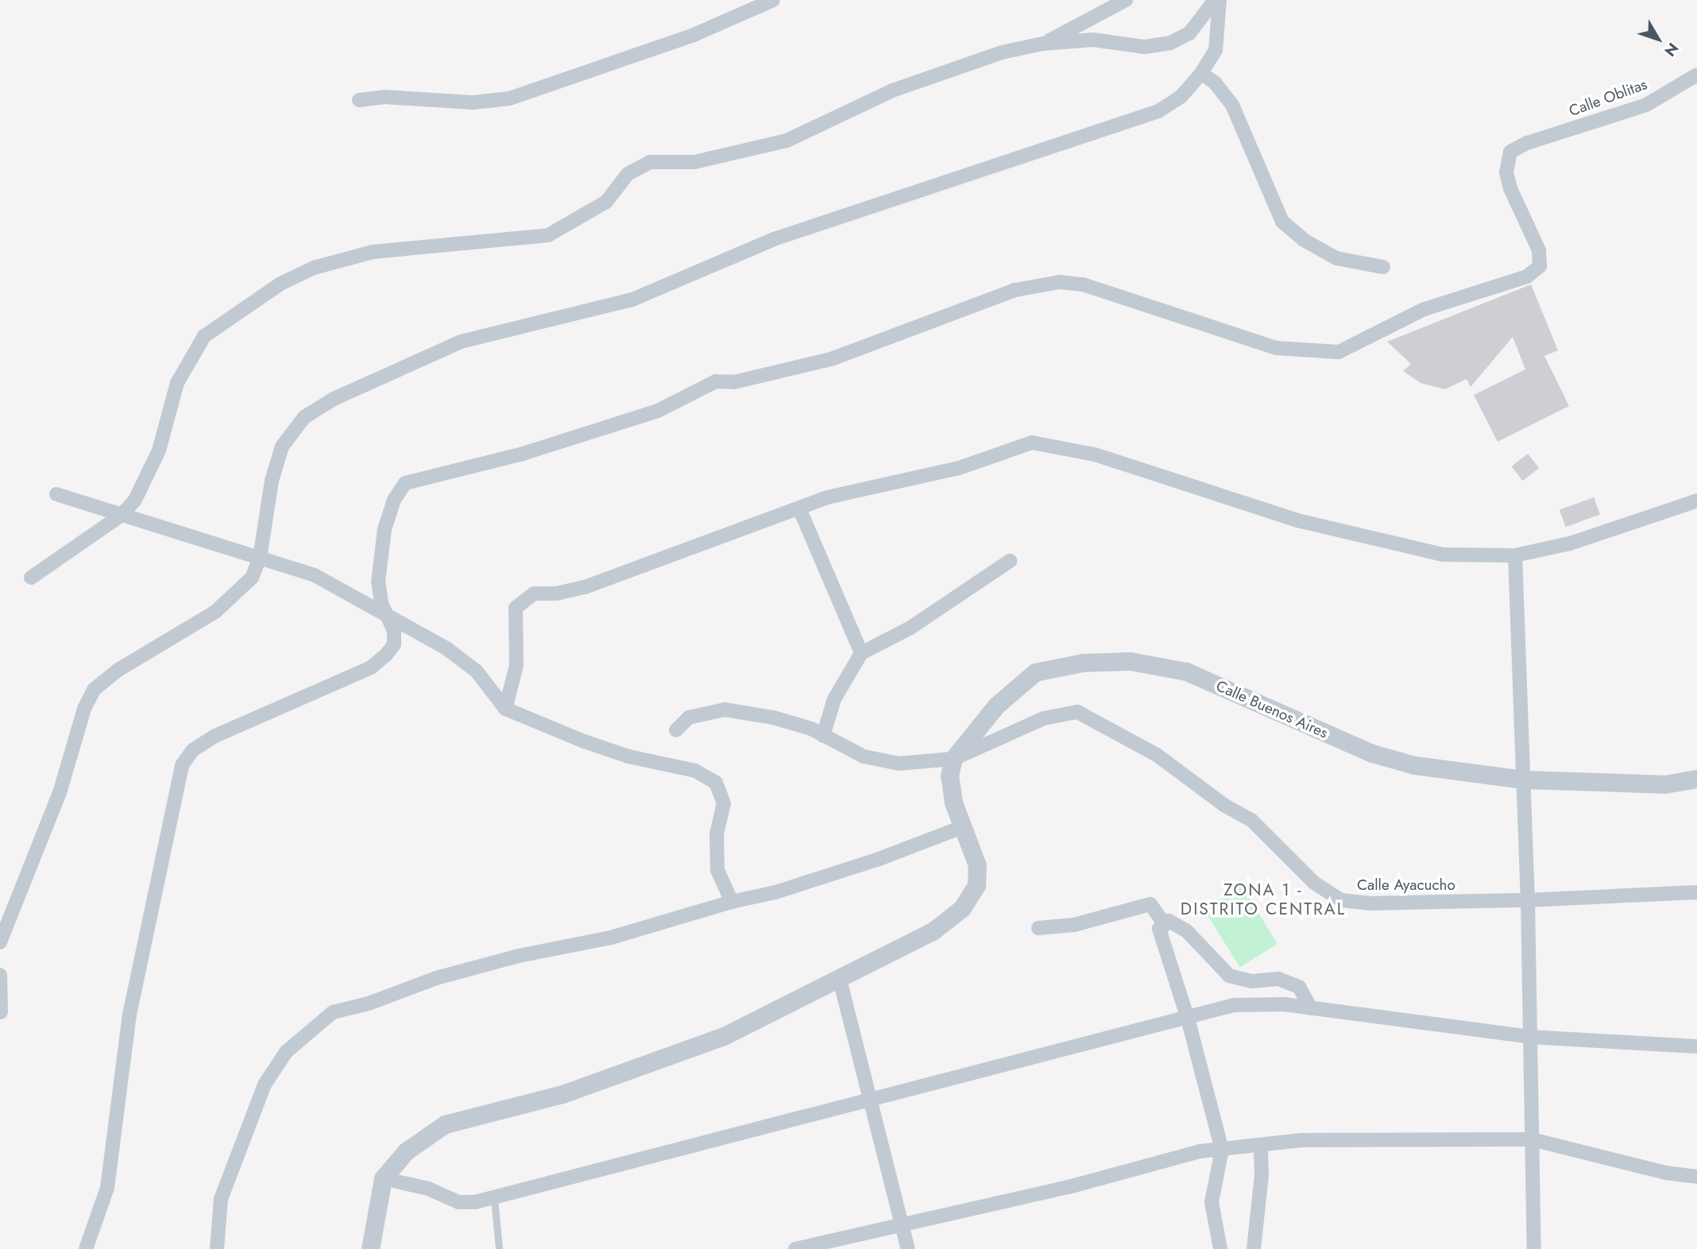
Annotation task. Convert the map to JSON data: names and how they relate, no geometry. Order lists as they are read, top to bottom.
{
  "streets": {
    "street": ["Calle Oblitas", "Calle Buenos Aires", "Calle Ayacucho"]
  },
  "crossings": [
    ["Calle Buenos Aires", "Calle Ayacucho"]
  ],
  "districts": ["ZONA 1 - DISTRITO CENTRAL"],
  "north": "bottom right"
}
